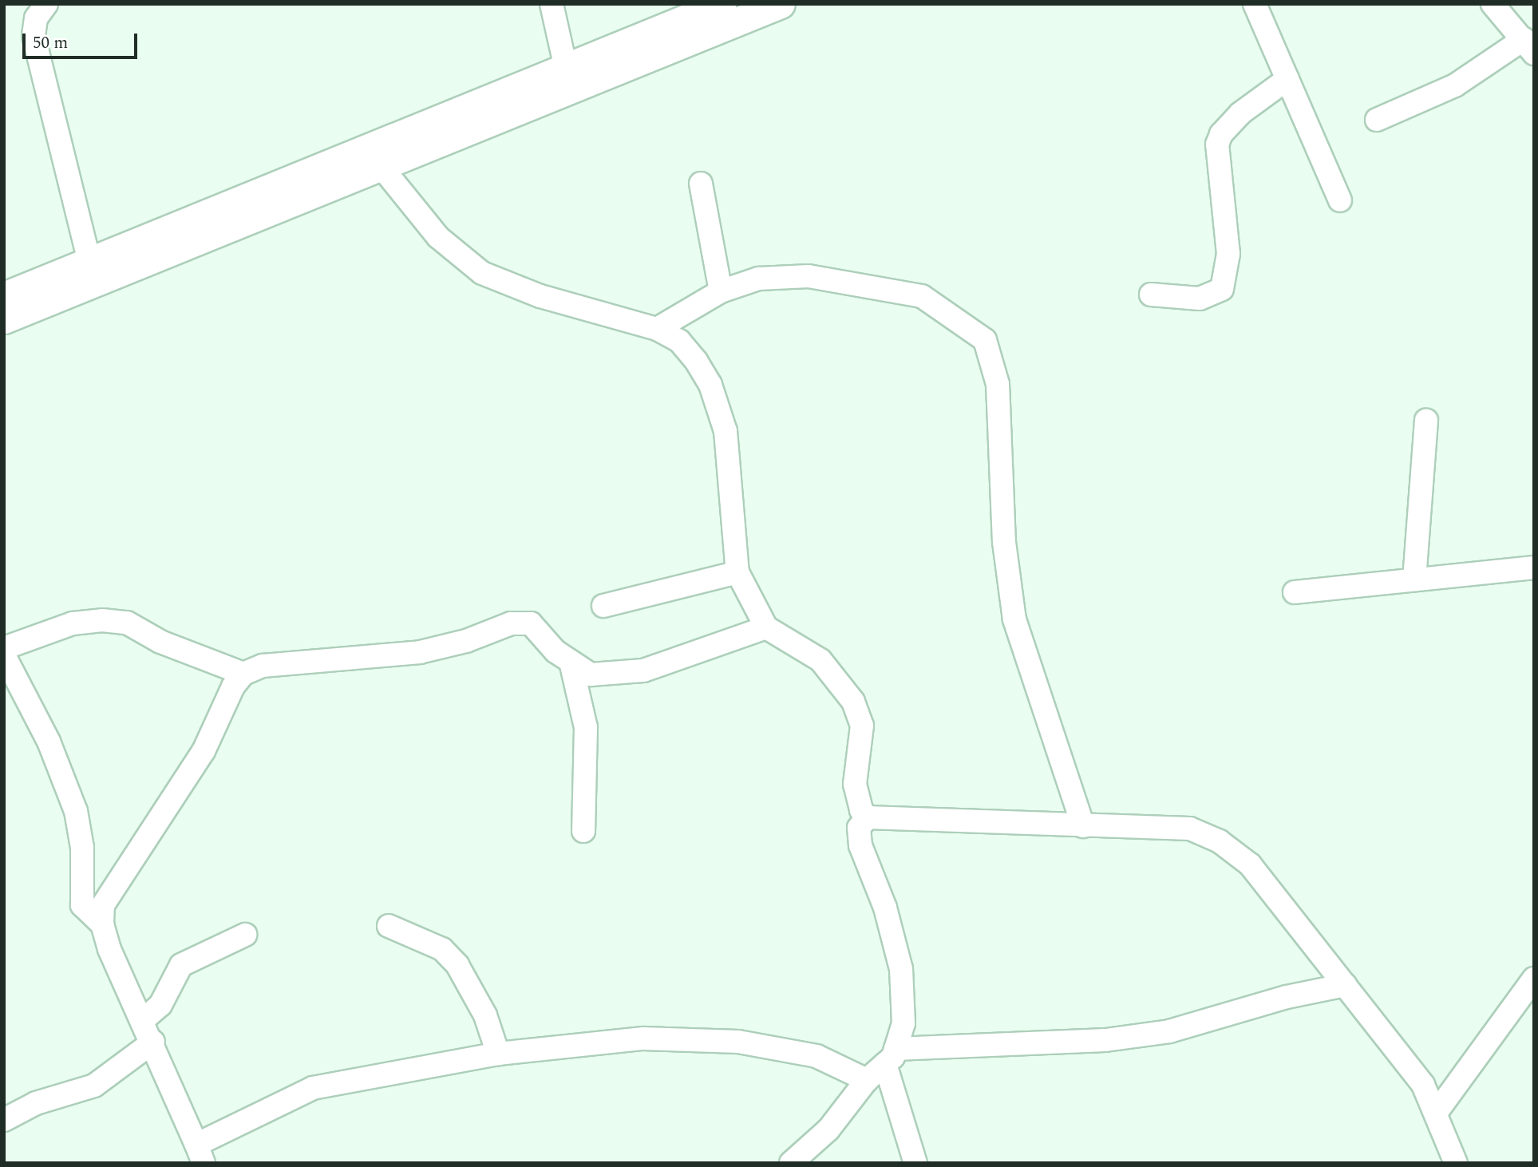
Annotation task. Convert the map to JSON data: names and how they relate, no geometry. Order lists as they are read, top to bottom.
{
  "scale_bar": "50 m"
}
